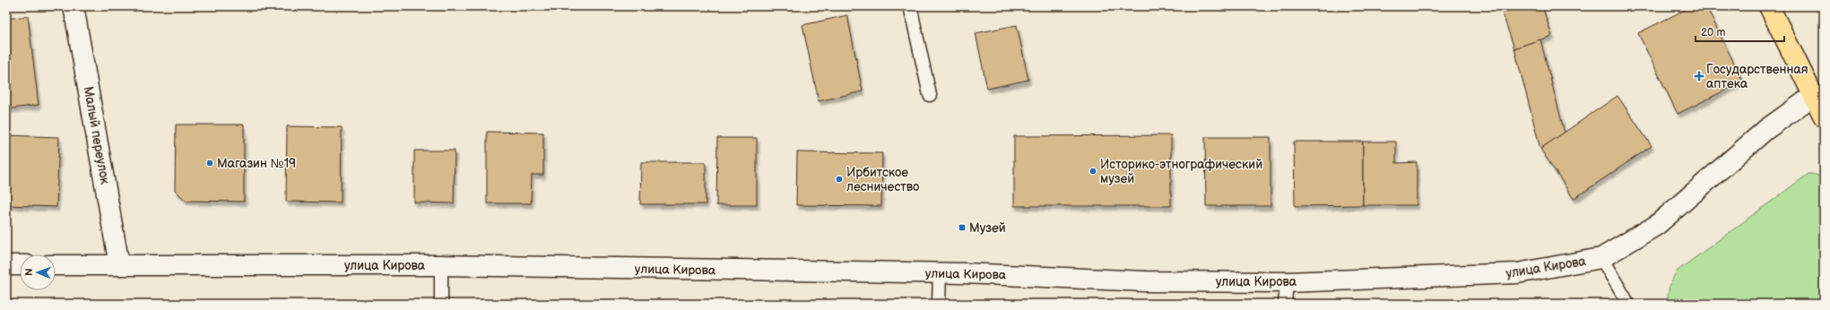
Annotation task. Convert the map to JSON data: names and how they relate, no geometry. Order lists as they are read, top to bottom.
{
  "streets": {
    "street": ["Малый переулок", "улица Кирова"]
  },
  "crossings": [
    ["Малый переулок", "улица Кирова"]
  ],
  "places": {
    "health": ["Государственная аптека"],
    "other": ["Магазин №19", "Историко-этнографический музей", "Ирбитское лесничество"],
    "transit": ["Музей"]
  },
  "scale_bar": "20 m",
  "north": "left"
}
